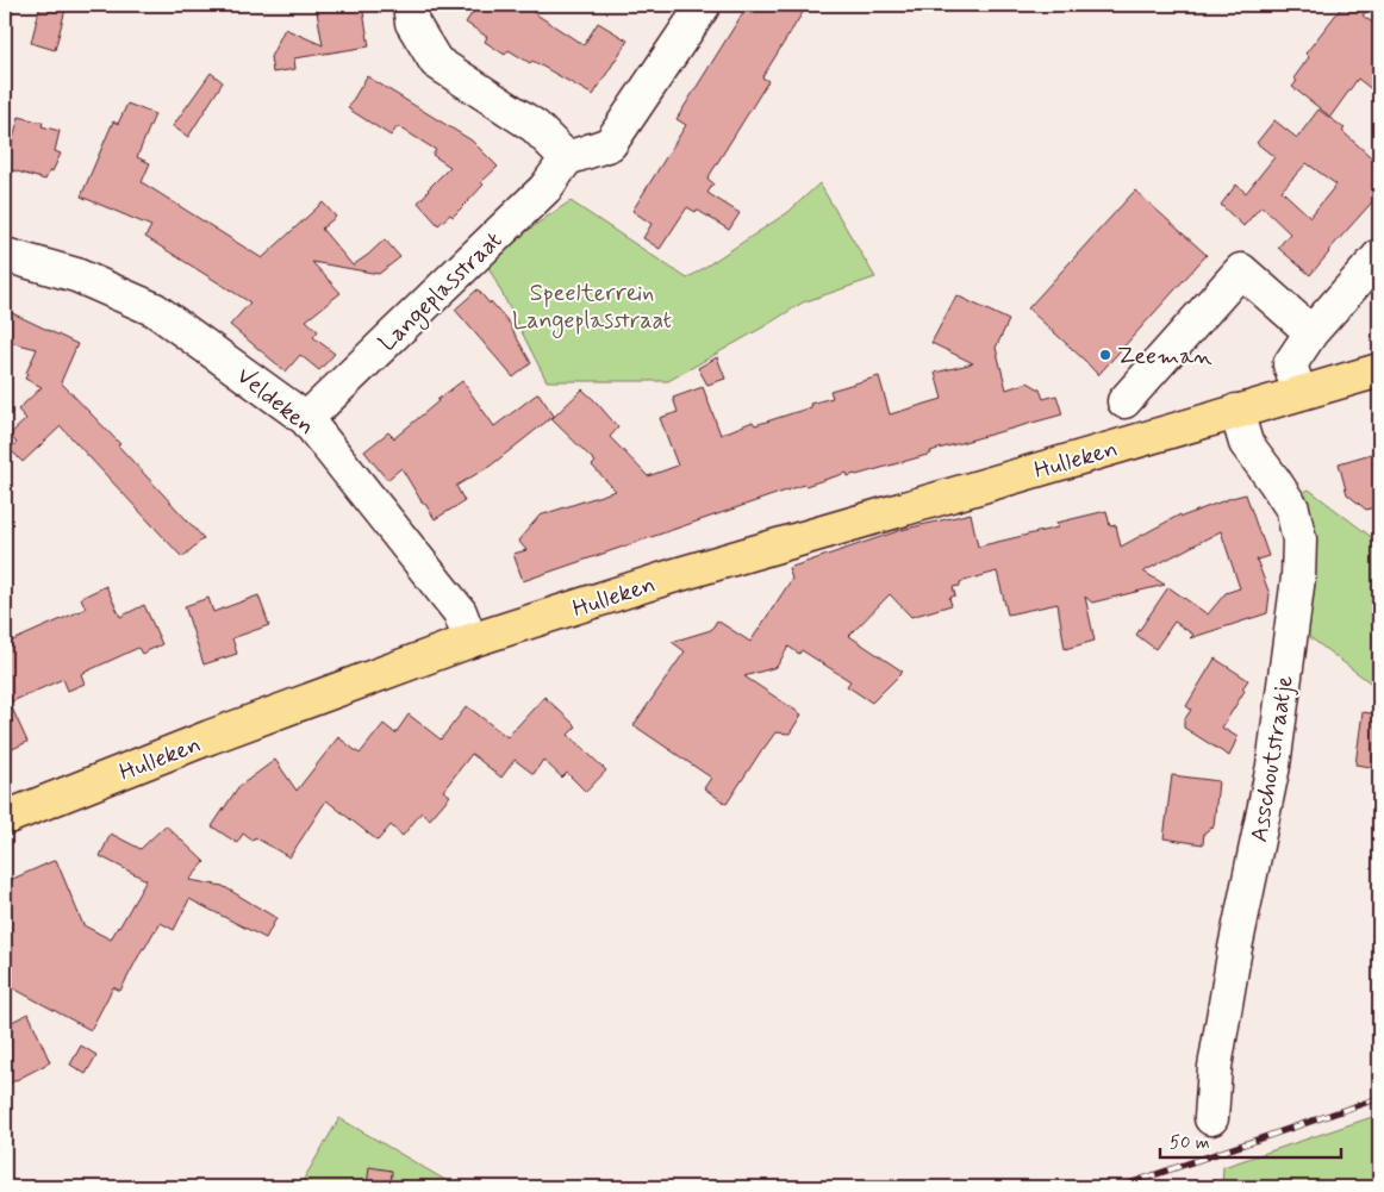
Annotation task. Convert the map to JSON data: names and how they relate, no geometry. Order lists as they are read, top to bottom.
{
  "streets": {
    "main road": ["Hulleken"],
    "street": ["Langeplasstraat", "Veldeken", "Asschoutstraatje"]
  },
  "crossings": [
    ["Langeplasstraat", "Veldeken"],
    ["Veldeken", "Hulleken"],
    ["Hulleken", "Asschoutstraatje"]
  ],
  "parks": ["Speelterrein Langeplasstraat"],
  "places": ["Zeeman"],
  "scale_bar": "50 m"
}
